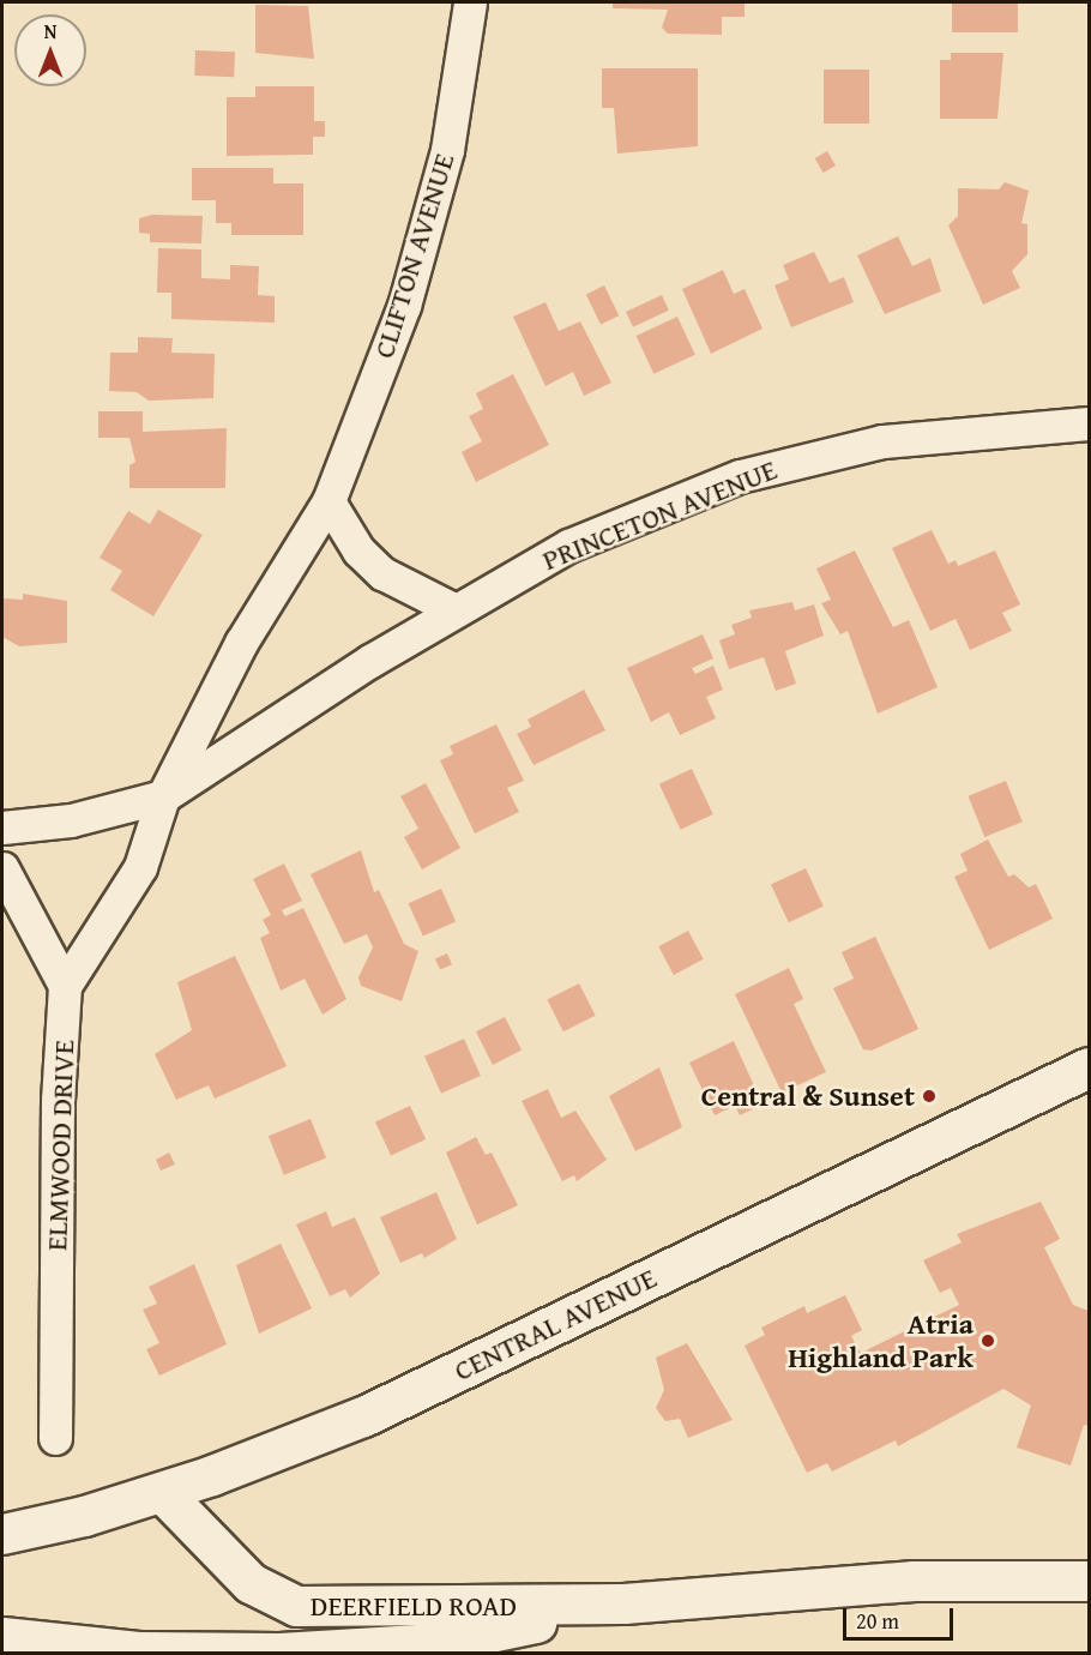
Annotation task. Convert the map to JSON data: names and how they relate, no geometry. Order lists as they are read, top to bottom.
{
  "streets": {
    "street": [
      "CLIFTON AVENUE",
      "PRINCETON AVENUE",
      "ELMWOOD DRIVE",
      "CENTRAL AVENUE",
      "DEERFIELD ROAD"
    ]
  },
  "crossings": [
    ["CLIFTON AVENUE", "PRINCETON AVENUE"],
    ["CENTRAL AVENUE", "DEERFIELD ROAD"]
  ],
  "places": ["Central & Sunset", "Atria Highland Park"],
  "scale_bar": "20 m",
  "north": "top"
}
